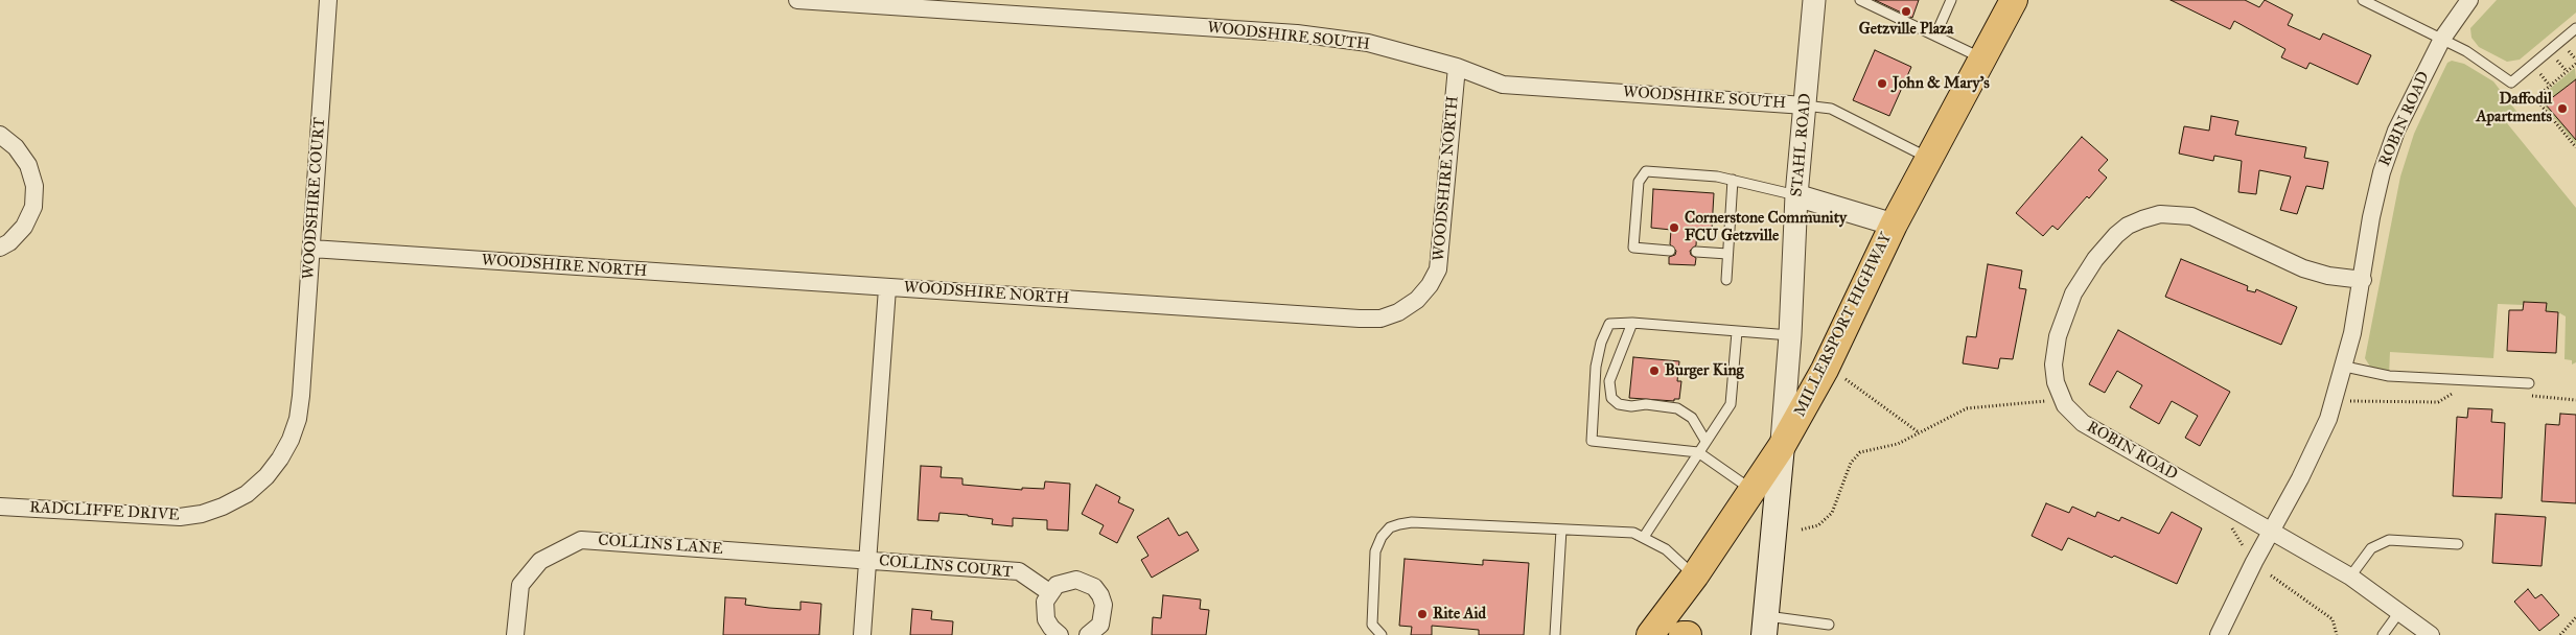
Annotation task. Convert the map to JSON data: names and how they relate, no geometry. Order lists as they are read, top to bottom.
{
  "streets": {
    "main road": ["MILLERSPORT HIGHWAY"],
    "street": [
      "WOODSHIRE SOUTH",
      "ROBIN ROAD",
      "STAHL ROAD",
      "WOODSHIRE NORTH",
      "WOODSHIRE COURT",
      "RADCLIFFE DRIVE",
      "COLLINS LANE",
      "COLLINS COURT"
    ]
  },
  "crossings": [
    ["WOODSHIRE SOUTH", "STAHL ROAD"],
    ["WOODSHIRE SOUTH", "WOODSHIRE NORTH"],
    ["STAHL ROAD", "MILLERSPORT HIGHWAY"],
    ["WOODSHIRE NORTH", "WOODSHIRE COURT"],
    ["WOODSHIRE COURT", "RADCLIFFE DRIVE"],
    ["COLLINS LANE", "COLLINS COURT"]
  ],
  "places": [
    "Getzville Plaza",
    "John & Mary's",
    "Daffodil Apartments",
    "Cornerstone Community FCU Getzville",
    "Burger King",
    "Rite Aid"
  ]
}
